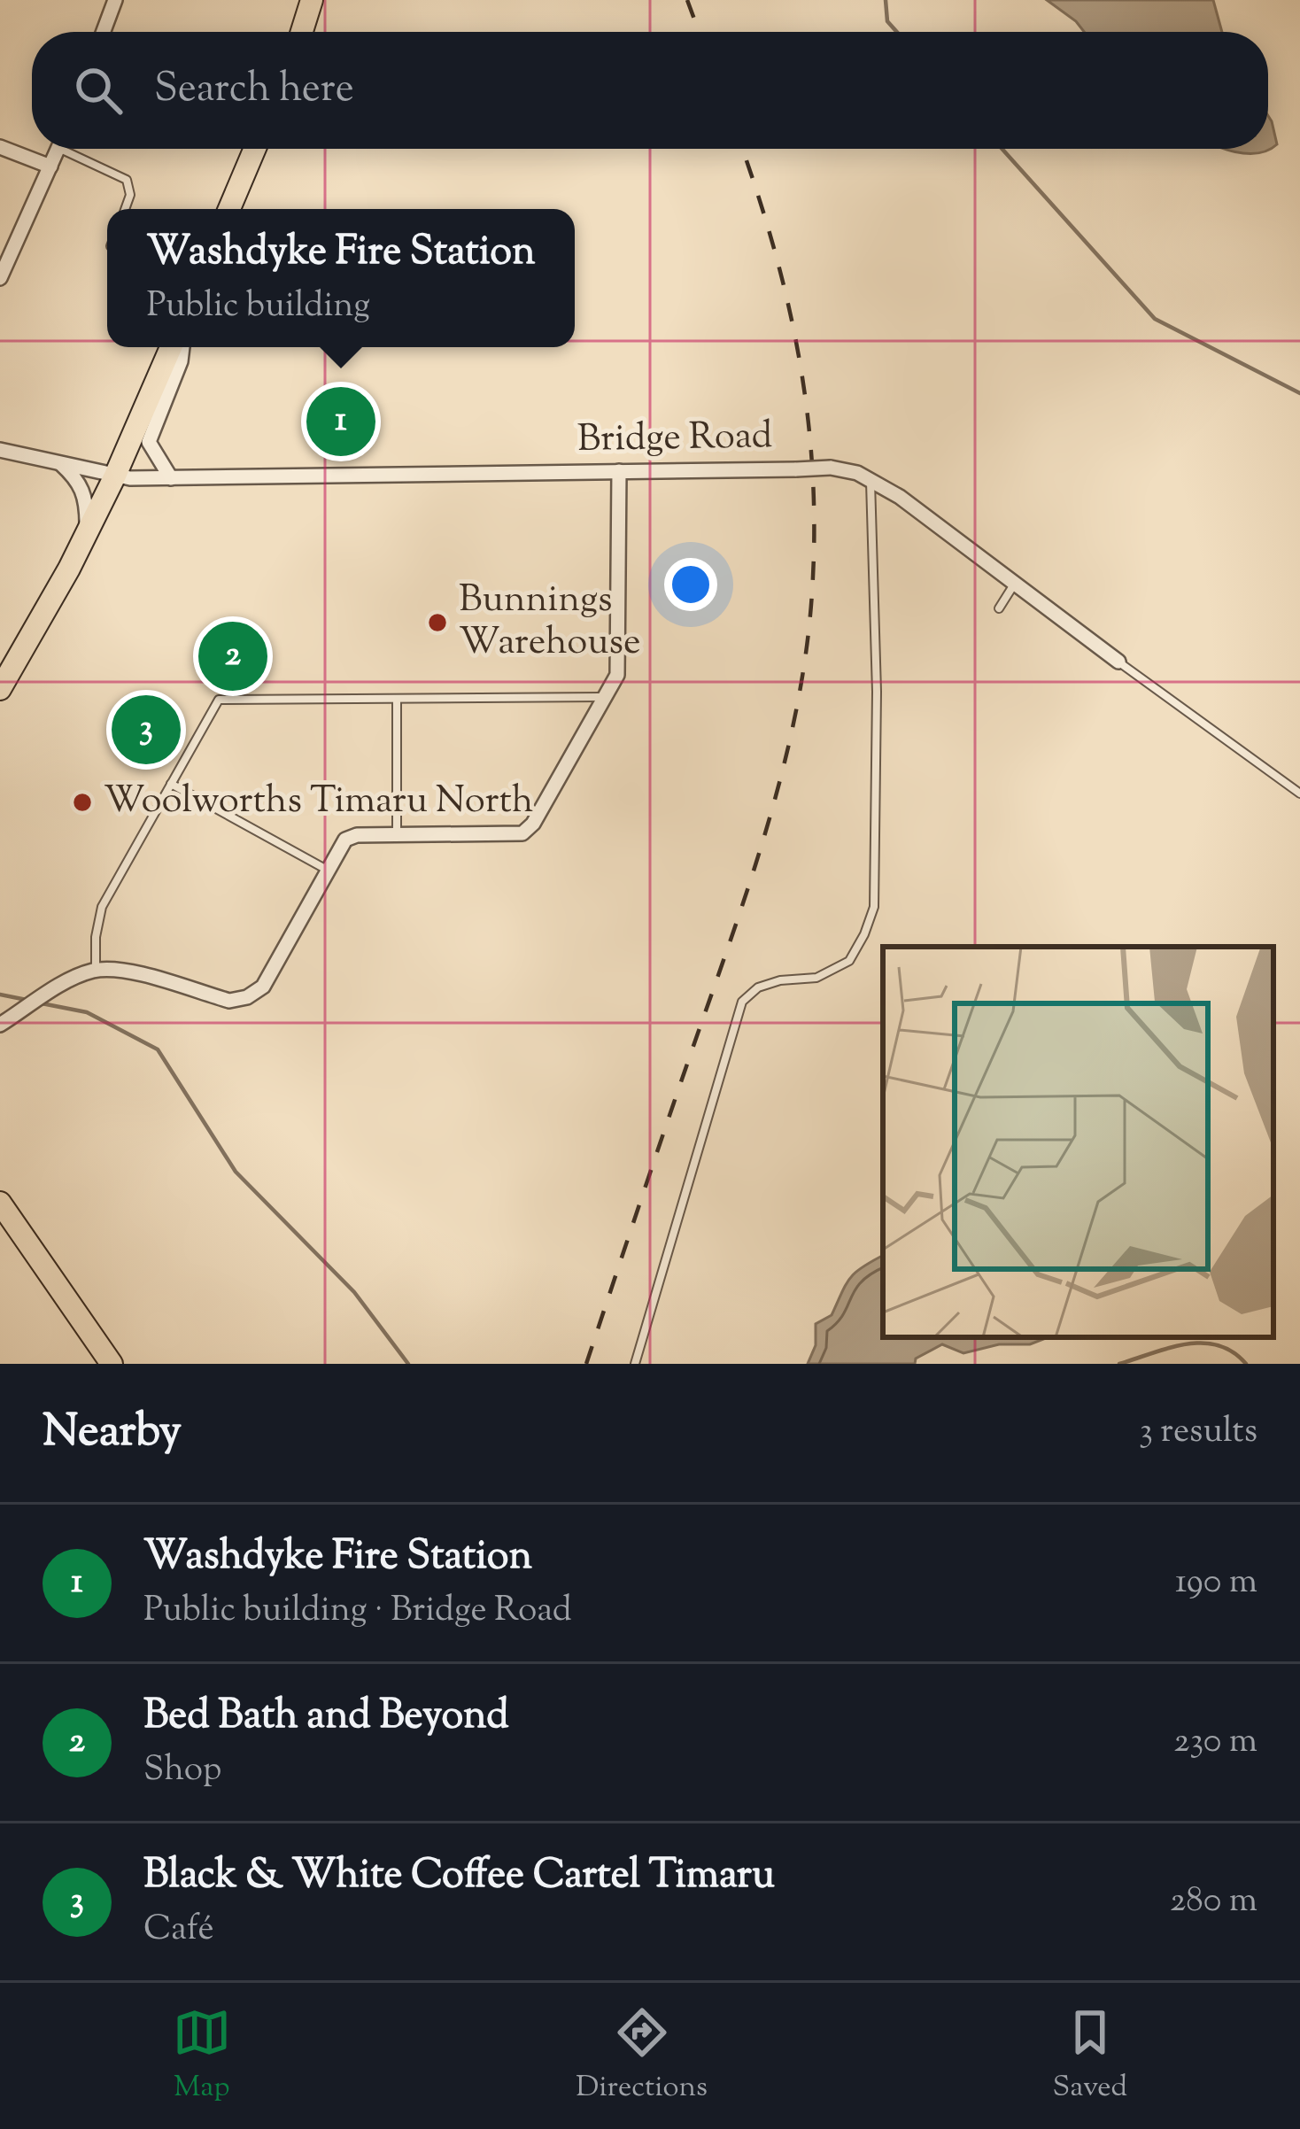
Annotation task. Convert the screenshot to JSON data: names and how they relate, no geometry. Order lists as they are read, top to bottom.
{
  "streets": {
    "street": ["Bridge Road"]
  },
  "places": ["Bunnings Warehouse", "Woolworths Timaru North"],
  "page": {
    "search": "Search here",
    "popup": ["Washdyke Fire Station", "Public building"],
    "pins": ["1", "2", "3"],
    "heading": ["Nearby", "3 results"],
    "list": [
      {
        "mark": "1",
        "name": "Washdyke Fire Station",
        "note": "Public building · Bridge Road",
        "value": "190 m"
      },
      {
        "mark": "2",
        "name": "Bed Bath and Beyond",
        "note": "Shop",
        "value": "230 m"
      },
      {
        "mark": "3",
        "name": "Black & White Coffee Cartel Timaru",
        "note": "Café",
        "value": "280 m"
      }
    ],
    "nav": ["Map", "Directions", "Saved"]
  }
}
